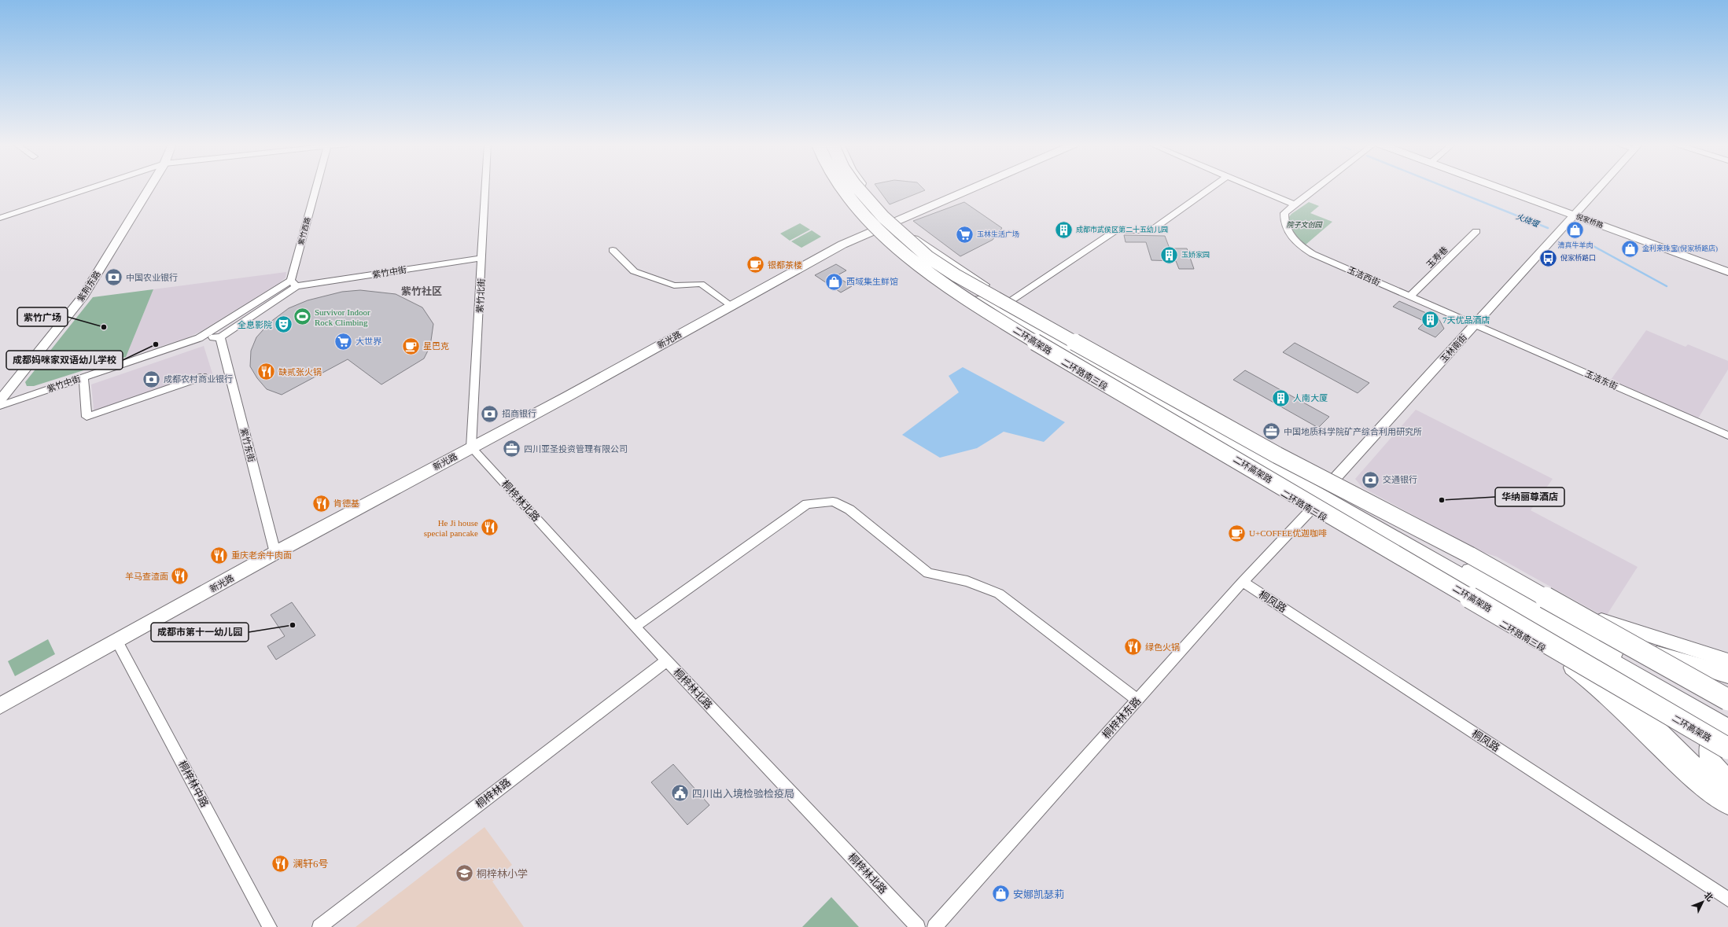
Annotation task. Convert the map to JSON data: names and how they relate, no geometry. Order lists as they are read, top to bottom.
{
  "streets": {
    "highway": ["二环高架路"],
    "main road": ["倪家桥路", "新光路", "二环路南三段"],
    "street": [
      "紫竹西路",
      "玉寿巷",
      "紫竹中街",
      "玉洁西街",
      "紫荆东路",
      "紫竹北街",
      "玉林南街",
      "玉洁东街",
      "紫竹东街",
      "桐梓林北路",
      "桐凤路",
      "桐梓林东路",
      "桐梓林中路",
      "桐梓林路"
    ]
  },
  "crossings": [
    ["倪家桥路", "玉林南街"],
    ["紫竹西路", "紫竹中街"],
    ["玉寿巷", "玉洁西街"],
    ["紫竹中街", "紫竹北街"],
    ["紫竹中街", "紫竹东街"],
    ["玉洁西街", "玉林南街"],
    ["玉洁西街", "玉洁东街"],
    ["紫竹北街", "新光路"],
    ["紫竹北街", "桐梓林北路"],
    ["新光路", "二环路南三段"],
    ["新光路", "紫竹东街"],
    ["新光路", "桐梓林北路"],
    ["新光路", "桐梓林中路"],
    ["玉林南街", "玉洁东街"],
    ["二环路南三段", "桐梓林东路"],
    ["桐梓林北路", "桐梓林路"],
    ["桐凤路", "桐梓林东路"]
  ],
  "districts": ["紫竹社区"],
  "water": ["火烧堰"],
  "parks": ["院子文创园"],
  "places": {
    "building": [
      "成都市武侯区第二十五幼儿园",
      "玉娇家园",
      "7天优品酒店",
      "人南大厦"
    ],
    "shop": [
      "清真牛羊肉",
      "金利来珠宝(倪家桥路店)",
      "西域集生鲜馆",
      "安娜凯瑟莉"
    ],
    "supermarket": ["玉林生活广场", "大世界"],
    "bus stop": ["倪家桥路口"],
    "cafe": ["银都茶楼", "星巴克", "U+COFFEE优迦咖啡"],
    "bank": [
      "中国农业银行",
      "成都农村商业银行",
      "招商银行",
      "交通银行"
    ],
    "sports": ["Survivor Indoor Rock Climbing"],
    "theatre": ["全息影院"],
    "other": [
      "紫竹广场",
      "成都妈咪家双语幼儿学校",
      "华纳丽尊酒店",
      "成都市第十一幼儿园"
    ],
    "restaurant": [
      "缺贰张火锅",
      "肯德基",
      "He Ji house special pancake",
      "重庆老余牛肉面",
      "羊马查渣面",
      "绿色火锅",
      "澜轩6号"
    ],
    "office": ["中国地质科学院矿产综合利用研究所", "四川亚圣投资管理有限公司"],
    "public building": ["四川出入境检验检疫局"],
    "school or university": ["桐梓林小学"]
  },
  "north": "top right"
}
